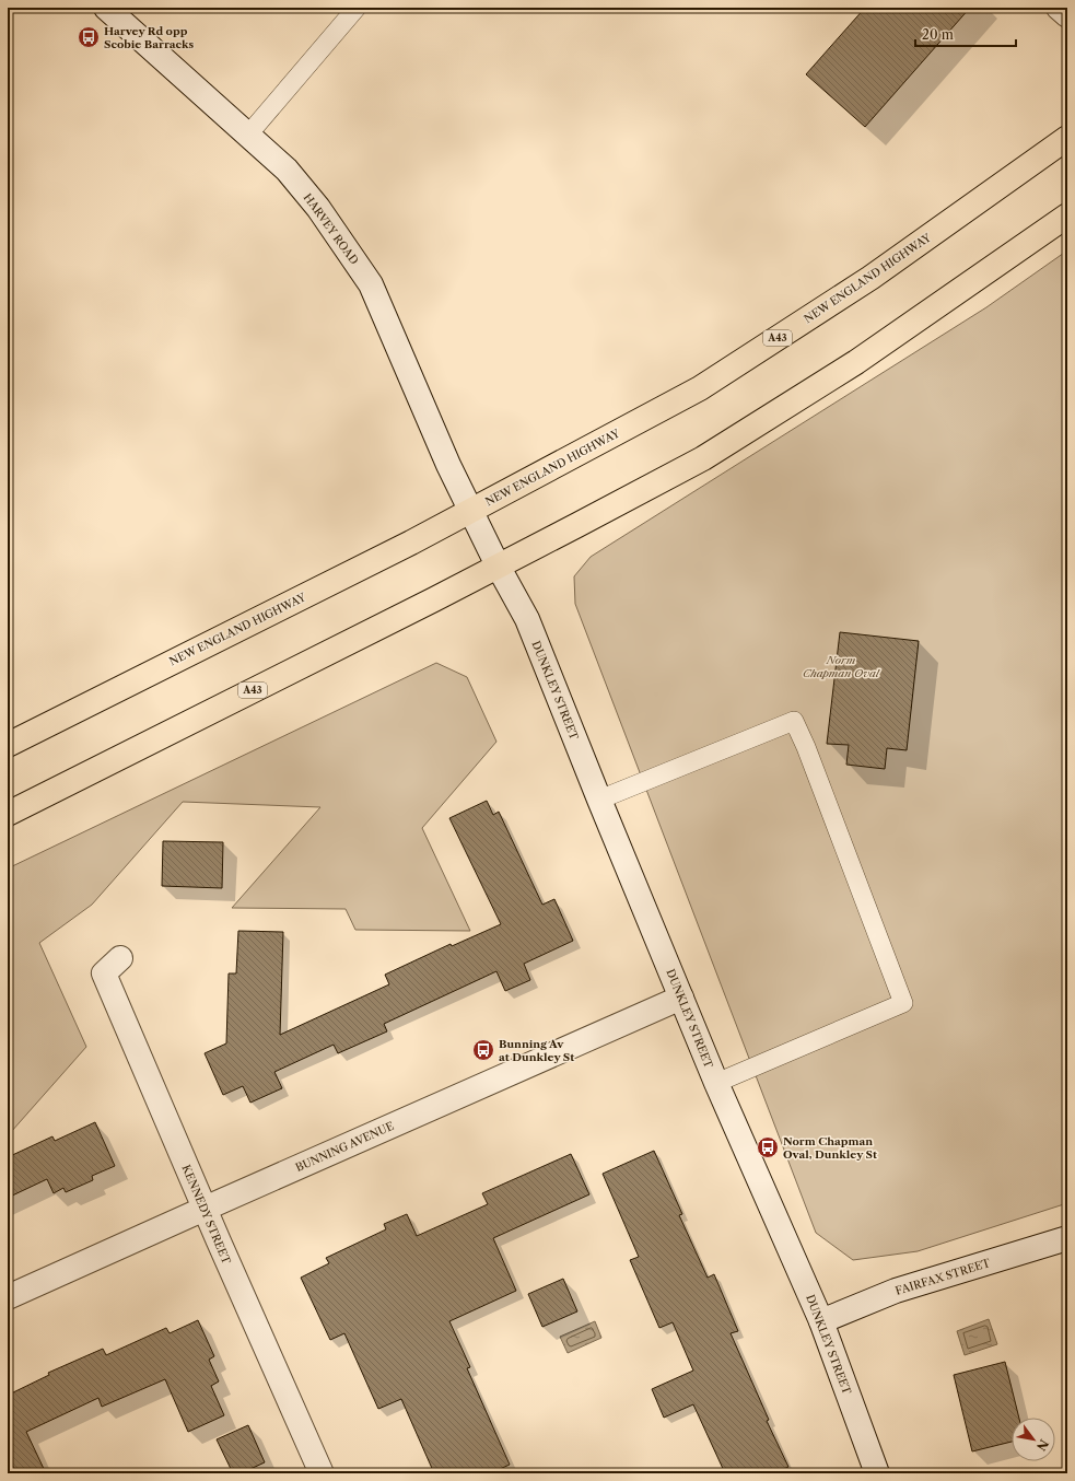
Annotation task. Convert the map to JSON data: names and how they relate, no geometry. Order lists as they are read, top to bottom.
{
  "streets": {
    "highway": ["NEW ENGLAND HIGHWAY", "A43"],
    "street": [
      "HARVEY ROAD",
      "DUNKLEY STREET",
      "BUNNING AVENUE",
      "KENNEDY STREET",
      "FAIRFAX STREET"
    ]
  },
  "crossings": [
    ["HARVEY ROAD", "NEW ENGLAND HIGHWAY"],
    ["HARVEY ROAD", "A43"],
    ["HARVEY ROAD", "DUNKLEY STREET"],
    ["A43", "DUNKLEY STREET"],
    ["DUNKLEY STREET", "BUNNING AVENUE"],
    ["DUNKLEY STREET", "FAIRFAX STREET"],
    ["BUNNING AVENUE", "KENNEDY STREET"]
  ],
  "parks": ["Norm Chapman Oval"],
  "places": {
    "bus stop": ["Harvey Rd opp Scobie Barracks", "Bunning Av at Dunkley St", "Norm Chapman Oval, Dunkley St"]
  },
  "scale_bar": "20 m",
  "north": "bottom right"
}
